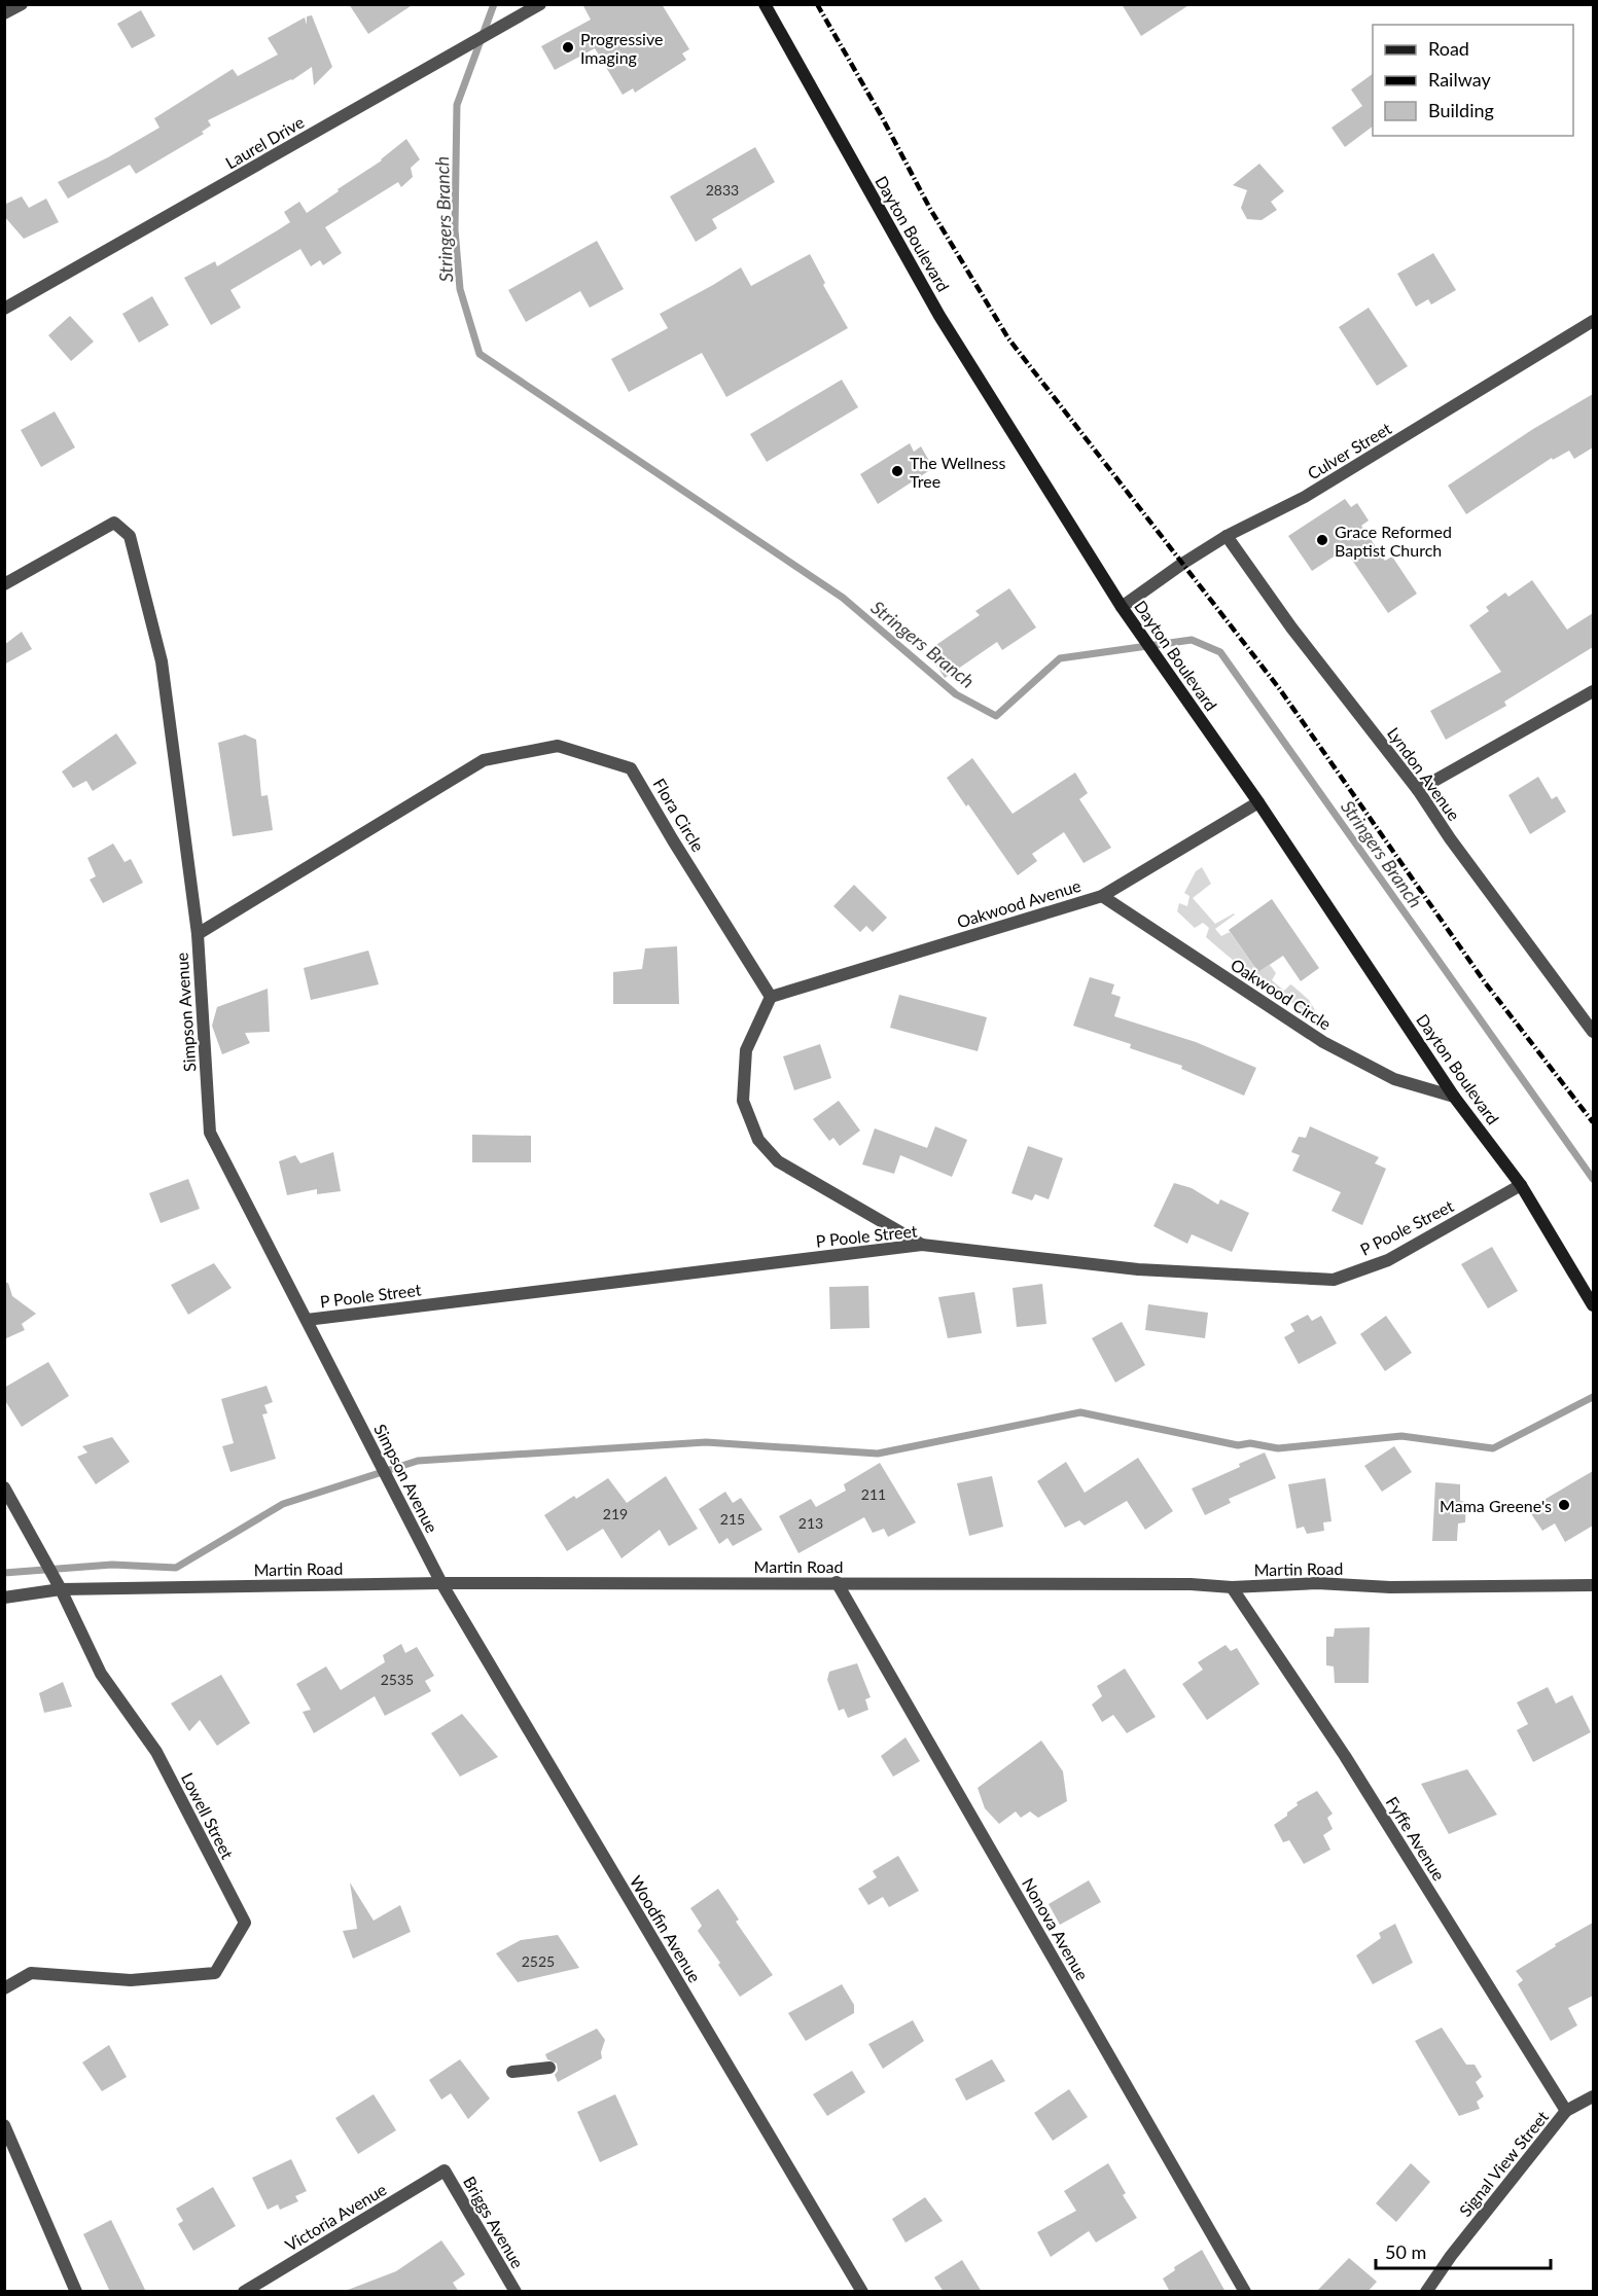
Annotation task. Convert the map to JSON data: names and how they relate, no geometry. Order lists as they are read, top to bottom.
{
  "streets": {
    "main road": ["Dayton Boulevard"],
    "street": [
      "Laurel Drive",
      "Culver Street",
      "Lyndon Avenue",
      "Flora Circle",
      "Oakwood Avenue",
      "Oakwood Circle",
      "Simpson Avenue",
      "P Poole Street",
      "Martin Road",
      "Lowell Street",
      "Fyffe Avenue",
      "Woodfin Avenue",
      "Nonova Avenue",
      "Signal View Street",
      "Victoria Avenue",
      "Briggs Avenue"
    ]
  },
  "crossings": [
    ["Dayton Boulevard", "Culver Street"],
    ["Dayton Boulevard", "Oakwood Avenue"],
    ["Dayton Boulevard", "Oakwood Circle"],
    ["Dayton Boulevard", "P Poole Street"],
    ["Culver Street", "Lyndon Avenue"],
    ["Flora Circle", "Oakwood Avenue"],
    ["Flora Circle", "Simpson Avenue"],
    ["Oakwood Avenue", "Oakwood Circle"],
    ["Simpson Avenue", "P Poole Street"],
    ["Simpson Avenue", "Martin Road"],
    ["Simpson Avenue", "Woodfin Avenue"],
    ["Martin Road", "Lowell Street"],
    ["Martin Road", "Fyffe Avenue"],
    ["Martin Road", "Woodfin Avenue"],
    ["Martin Road", "Nonova Avenue"],
    ["Fyffe Avenue", "Signal View Street"],
    ["Victoria Avenue", "Briggs Avenue"]
  ],
  "water": ["Stringers Branch"],
  "places": [
    "Progressive Imaging",
    "The Wellness Tree",
    "Grace Reformed Baptist Church",
    "Mama Greene's"
  ],
  "house_numbers": [
    "2833",
    "211",
    "219",
    "215",
    "213",
    "2535",
    "2525"
  ],
  "legend": ["Road", "Railway", "Building"],
  "scale_bar": "50 m"
}
